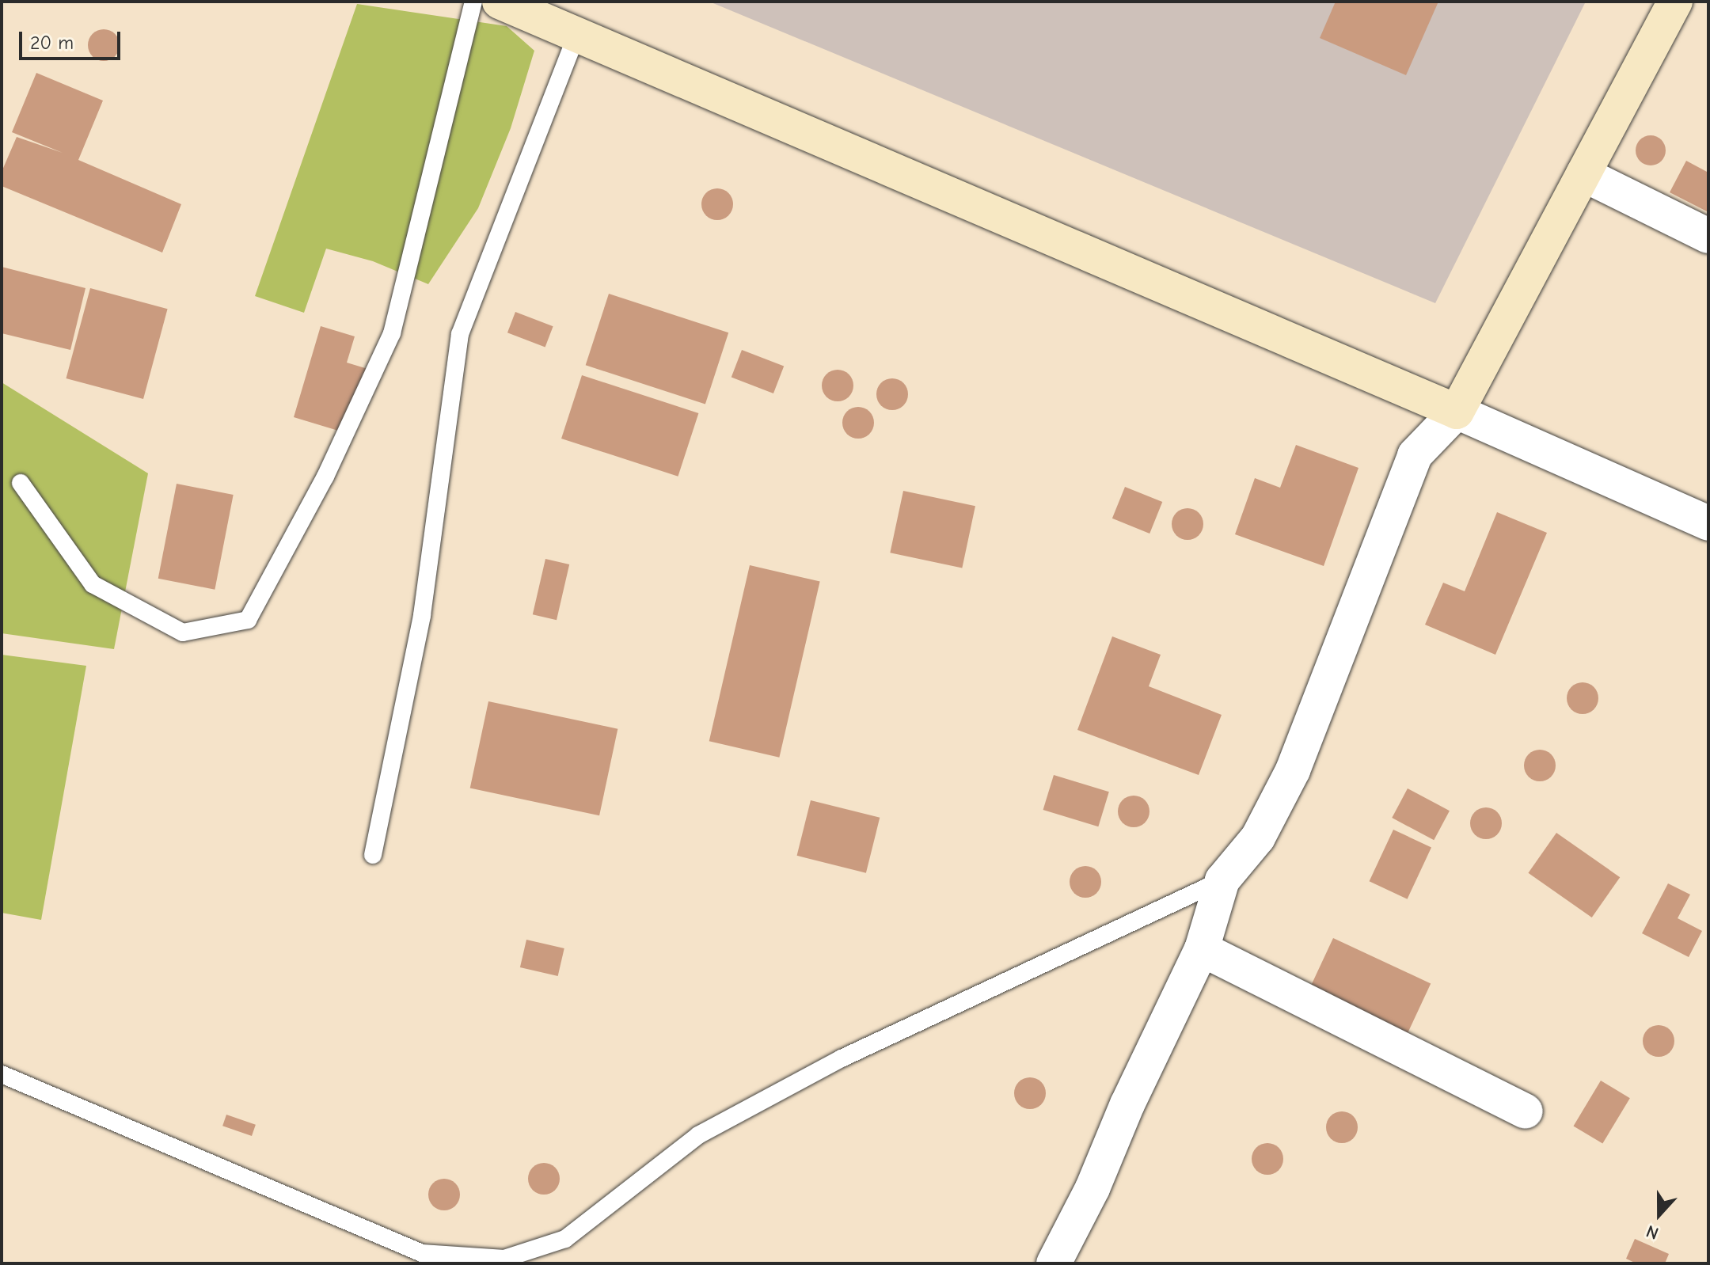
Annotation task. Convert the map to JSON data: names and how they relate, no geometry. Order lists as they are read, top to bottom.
{
  "scale_bar": "20 m",
  "north": "bottom"
}
